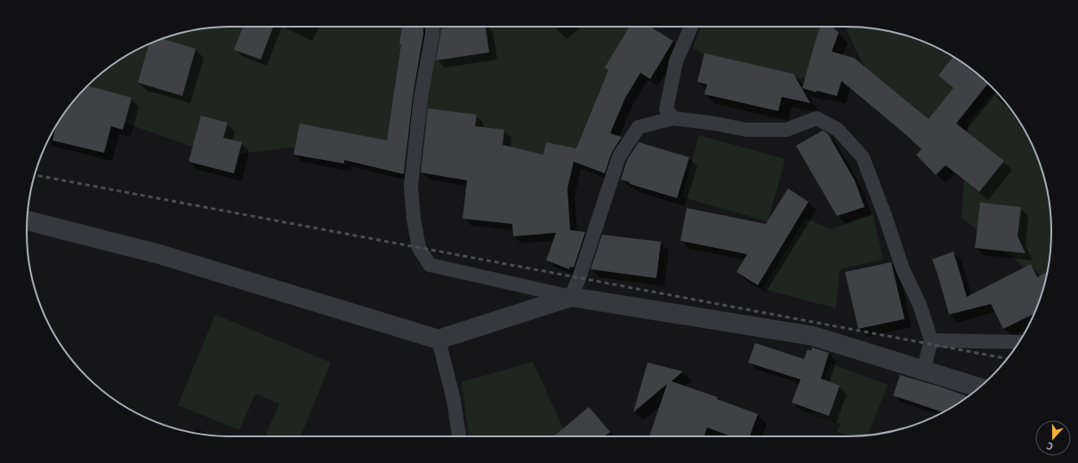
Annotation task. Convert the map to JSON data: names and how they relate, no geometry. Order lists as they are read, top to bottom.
{
  "north": "bottom"
}
